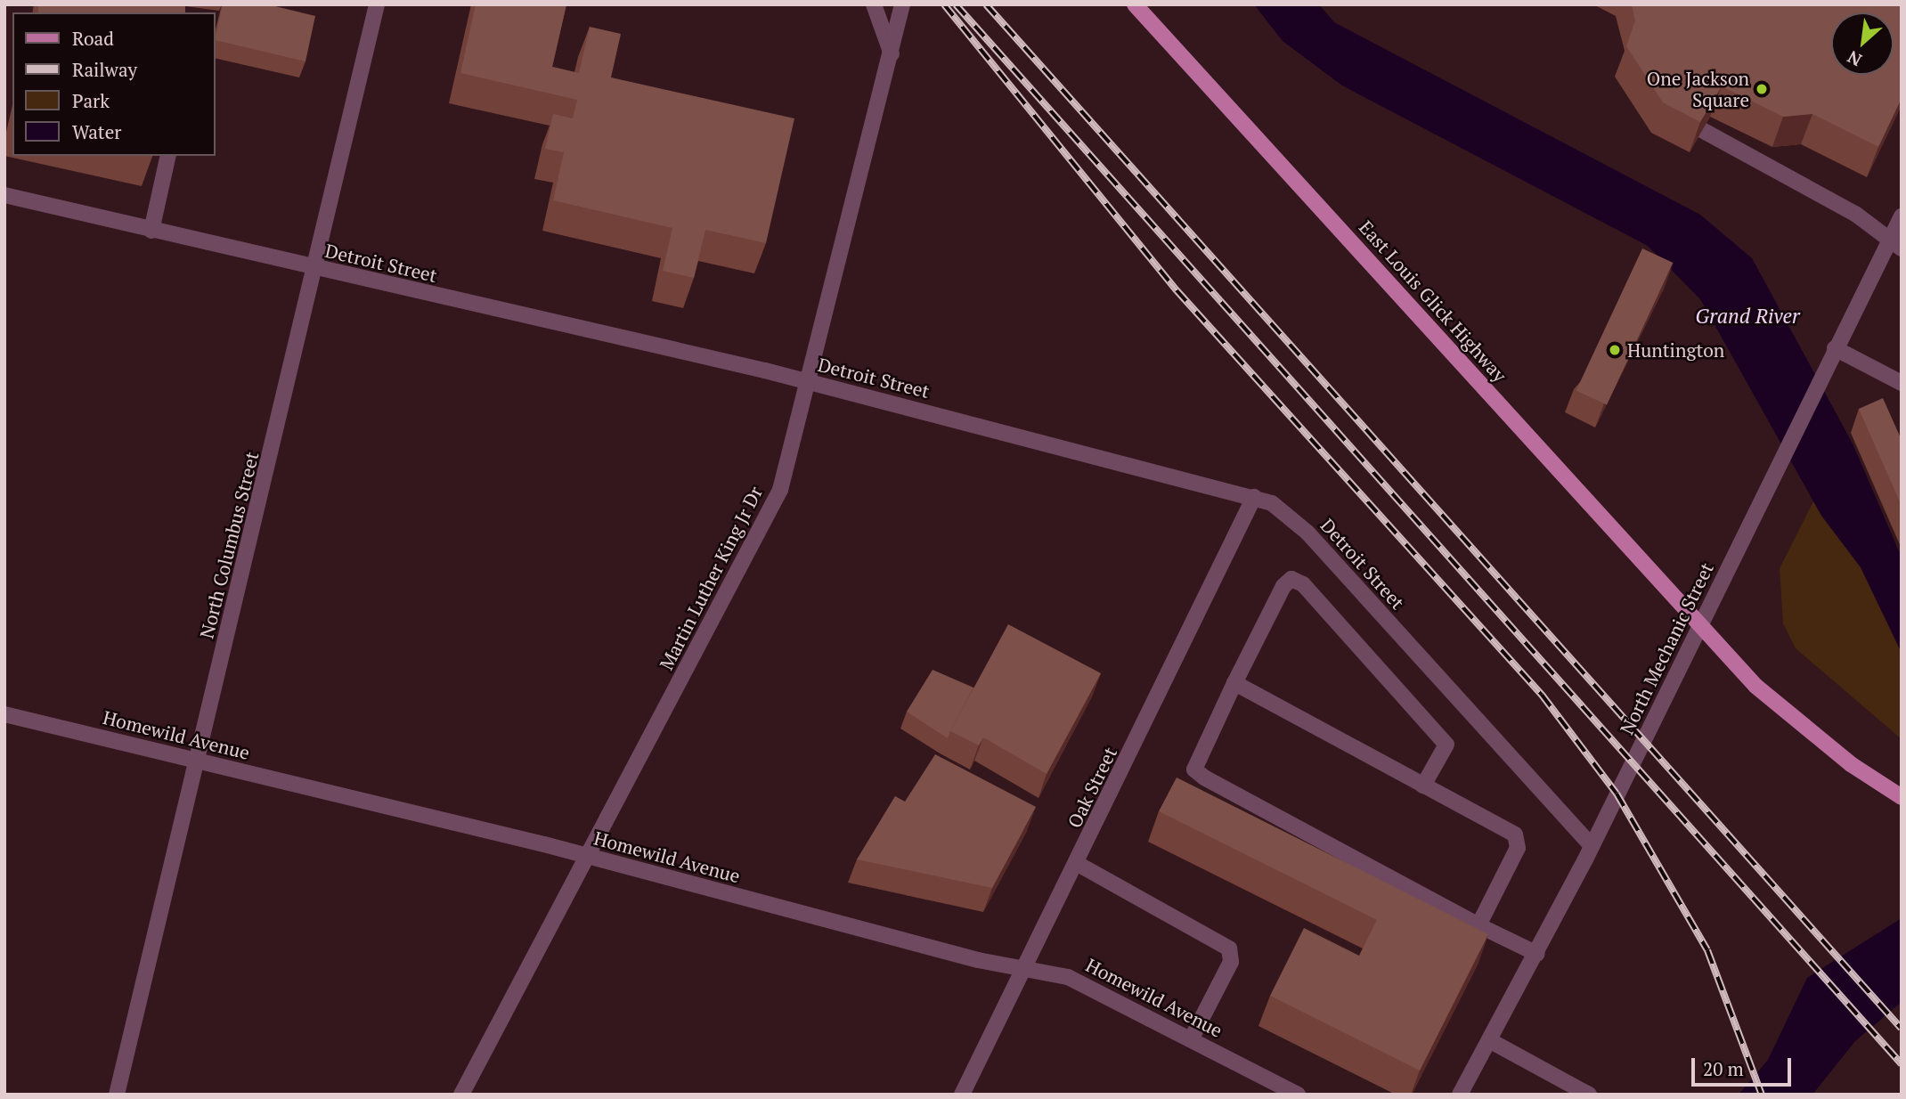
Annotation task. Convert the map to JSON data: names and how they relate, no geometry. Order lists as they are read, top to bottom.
{
  "streets": {
    "main road": ["East Louis Glick Highway"],
    "street": [
      "Detroit Street",
      "North Columbus Street",
      "Martin Luther King Jr Dr",
      "North Mechanic Street",
      "Homewild Avenue",
      "Oak Street"
    ]
  },
  "crossings": [
    ["Detroit Street", "North Columbus Street"],
    ["Detroit Street", "Martin Luther King Jr Dr"],
    ["Detroit Street", "North Mechanic Street"],
    ["Detroit Street", "Oak Street"],
    ["East Louis Glick Highway", "North Mechanic Street"],
    ["North Columbus Street", "Homewild Avenue"],
    ["Martin Luther King Jr Dr", "Homewild Avenue"],
    ["Homewild Avenue", "Oak Street"]
  ],
  "water": ["Grand River"],
  "places": ["One Jackson Square", "Huntington"],
  "legend": [
    "Road",
    "Railway",
    "Park",
    "Water"
  ],
  "scale_bar": "20 m",
  "north": "bottom left"
}
